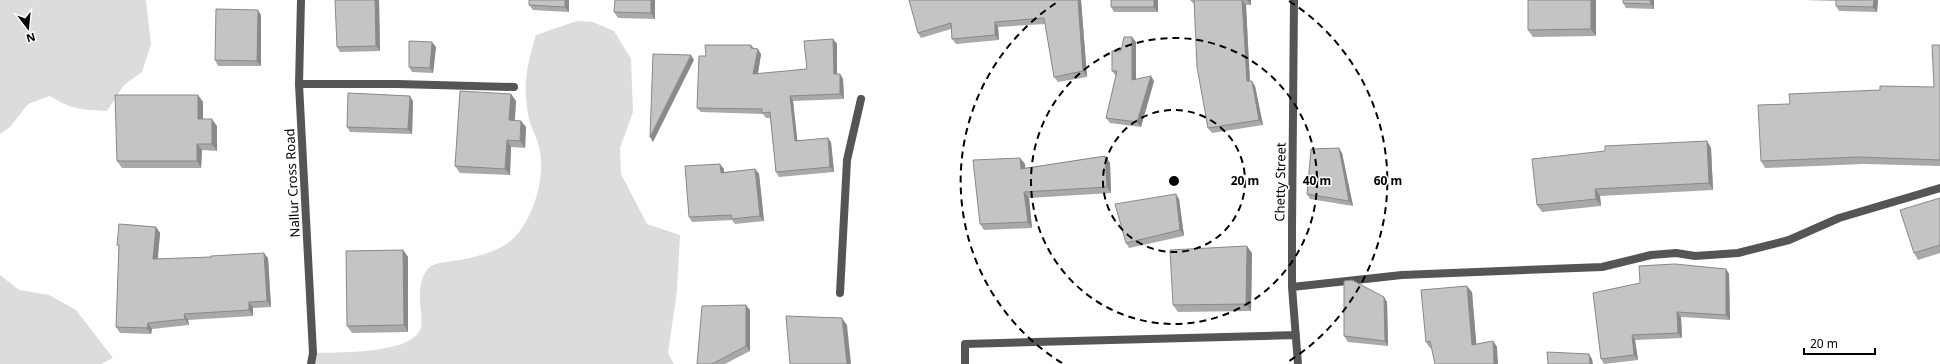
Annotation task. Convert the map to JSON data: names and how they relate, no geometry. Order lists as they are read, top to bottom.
{
  "streets": {
    "street": ["Chetty Street", "Nallur Cross Road"]
  },
  "scale_bar": "20 m",
  "north": "bottom",
  "rings": ["20 m", "40 m", "60 m"]
}
